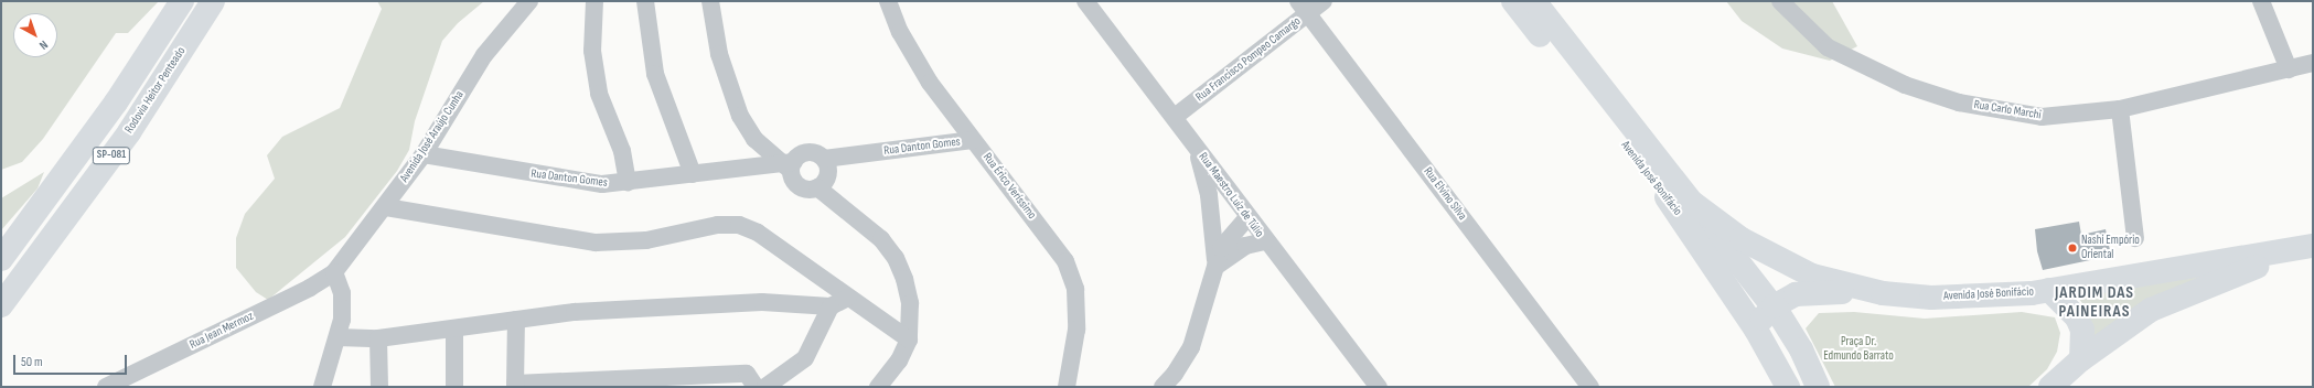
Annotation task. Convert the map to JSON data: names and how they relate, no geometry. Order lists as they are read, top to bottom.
{
  "streets": {
    "main road": ["Rodovia Heitor Penteado", "SP-081", "Avenida José Bonifácio"],
    "street": [
      "Rua Francisco Pompeo Camargo",
      "Rua Carlo Marchi",
      "Avenida José Araújo Cunha",
      "Rua Danton Gomes",
      "Rua Érico Veríssimo",
      "Rua Elvino Silva",
      "Rua Maestro Luiz de Túlio",
      "Rua Jean Mermoz"
    ]
  },
  "crossings": [
    ["Rua Francisco Pompeo Camargo", "Rua Elvino Silva"],
    ["Rua Francisco Pompeo Camargo", "Rua Maestro Luiz de Túlio"],
    ["Avenida José Araújo Cunha", "Rua Danton Gomes"],
    ["Avenida José Araújo Cunha", "Rua Jean Mermoz"],
    ["Rua Danton Gomes", "Rua Érico Veríssimo"]
  ],
  "districts": ["JARDIM DAS PAINEIRAS"],
  "parks": ["Praça Dr. Edmundo Barrato"],
  "places": ["Nashi Empório Oriental"],
  "scale_bar": "50 m",
  "north": "bottom right"
}
